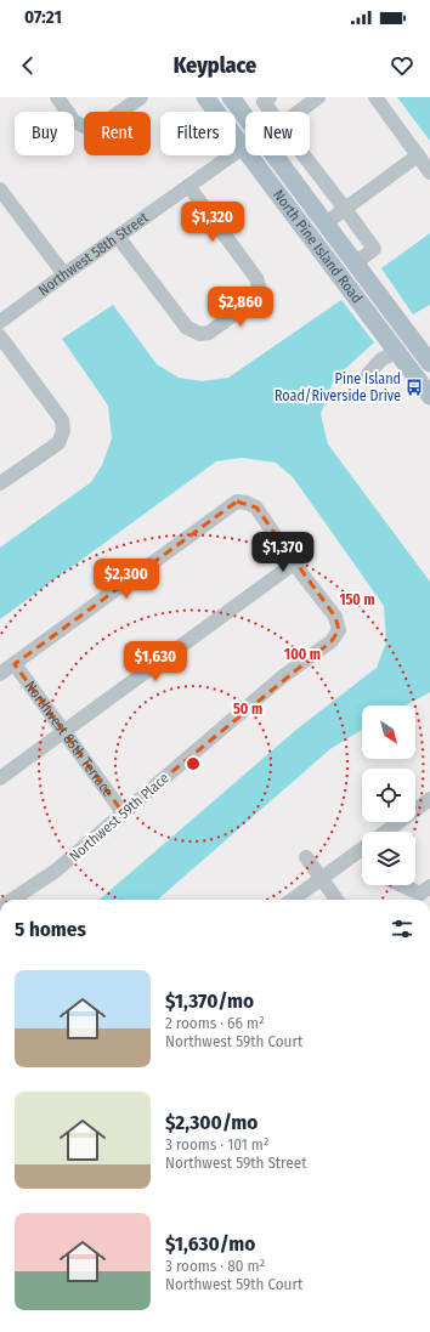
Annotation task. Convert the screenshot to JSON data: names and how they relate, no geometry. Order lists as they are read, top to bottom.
{
  "streets": {
    "main road": ["North Pine Island Road"],
    "street": ["Northwest 58th Street", "Northwest 85th Terrace", "Northwest 59th Place"]
  },
  "crossings": [
    ["North Pine Island Road", "Northwest 58th Street"],
    ["Northwest 85th Terrace", "Northwest 59th Place"]
  ],
  "places": {
    "bus stop": ["Pine Island Road/Riverside Drive"]
  },
  "north": "bottom right",
  "page": {
    "status": "07:21",
    "header": "Keyplace",
    "chip": [
      "Buy",
      "Rent",
      "Filters",
      "New"
    ],
    "price": [
      "$1,320",
      "$2,860",
      "$1,370",
      "$2,300",
      "$1,630"
    ],
    "heading": "5 homes",
    "list": [
      {
        "name": "$1,370/mo",
        "note": "2 rooms · 66 m² · Northwest 59th Court"
      },
      {
        "name": "$2,300/mo",
        "note": "3 rooms · 101 m² · Northwest 59th Street"
      },
      {
        "name": "$1,630/mo",
        "note": "3 rooms · 80 m² · Northwest 59th Court"
      }
    ]
  },
  "rings": ["150 m", "100 m", "50 m"]
}
